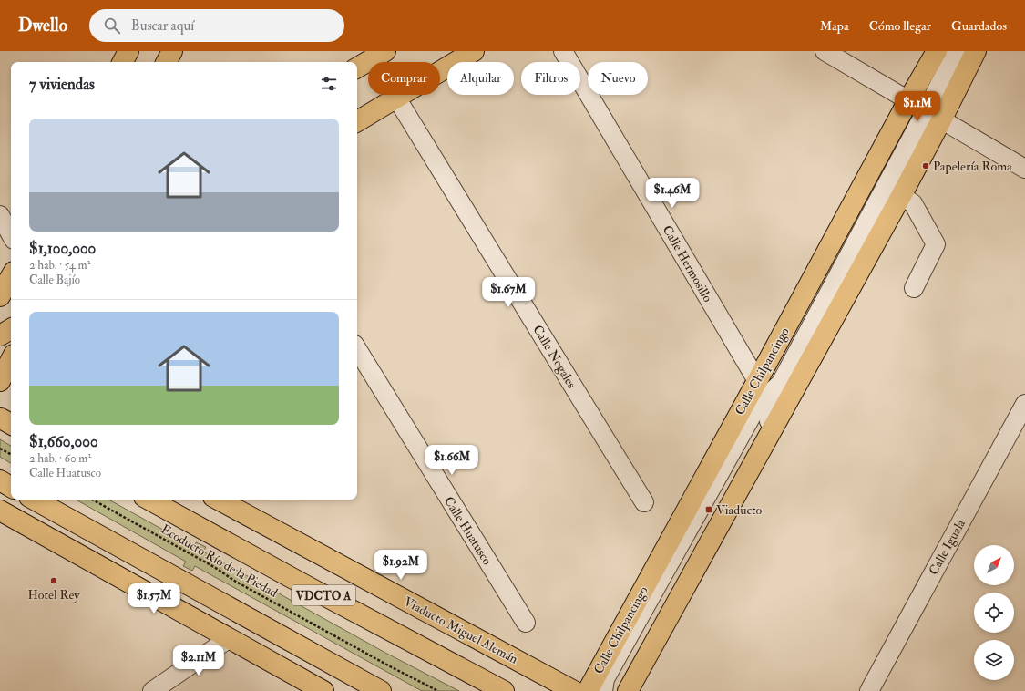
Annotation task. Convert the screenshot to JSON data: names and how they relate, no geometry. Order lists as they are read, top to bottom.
{
  "streets": {
    "main road": ["Calle Chilpancingo", "VDCTO A", "Viaducto Miguel Alemán"],
    "street": [
      "Calle Hermosillo",
      "Calle Nogales",
      "Calle Huatusco",
      "Calle Iguala"
    ],
    "path": ["Ecoducto Río de la Piedad"]
  },
  "crossings": [
    ["Calle Hermosillo", "Calle Chilpancingo"]
  ],
  "places": {
    "other": ["Papelería Roma", "Hotel Rey"],
    "transit": ["Viaducto"]
  },
  "north": "top right",
  "page": {
    "header": "Dwello",
    "search": "Buscar aquí",
    "nav": ["Mapa", "Cómo llegar", "Guardados"],
    "chip": [
      "Comprar",
      "Alquilar",
      "Filtros",
      "Nuevo"
    ],
    "heading": "7 viviendas",
    "price": [
      "$1.1M",
      "$1.46M",
      "$1.67M",
      "$1.66M",
      "$1.92M",
      "$1.57M",
      "$2.11M"
    ],
    "list": [
      {
        "name": "$1,100,000",
        "note": "2 hab. · 54 m² · Calle Bajío"
      },
      {
        "name": "$1,660,000",
        "note": "2 hab. · 60 m² · Calle Huatusco"
      }
    ]
  }
}
